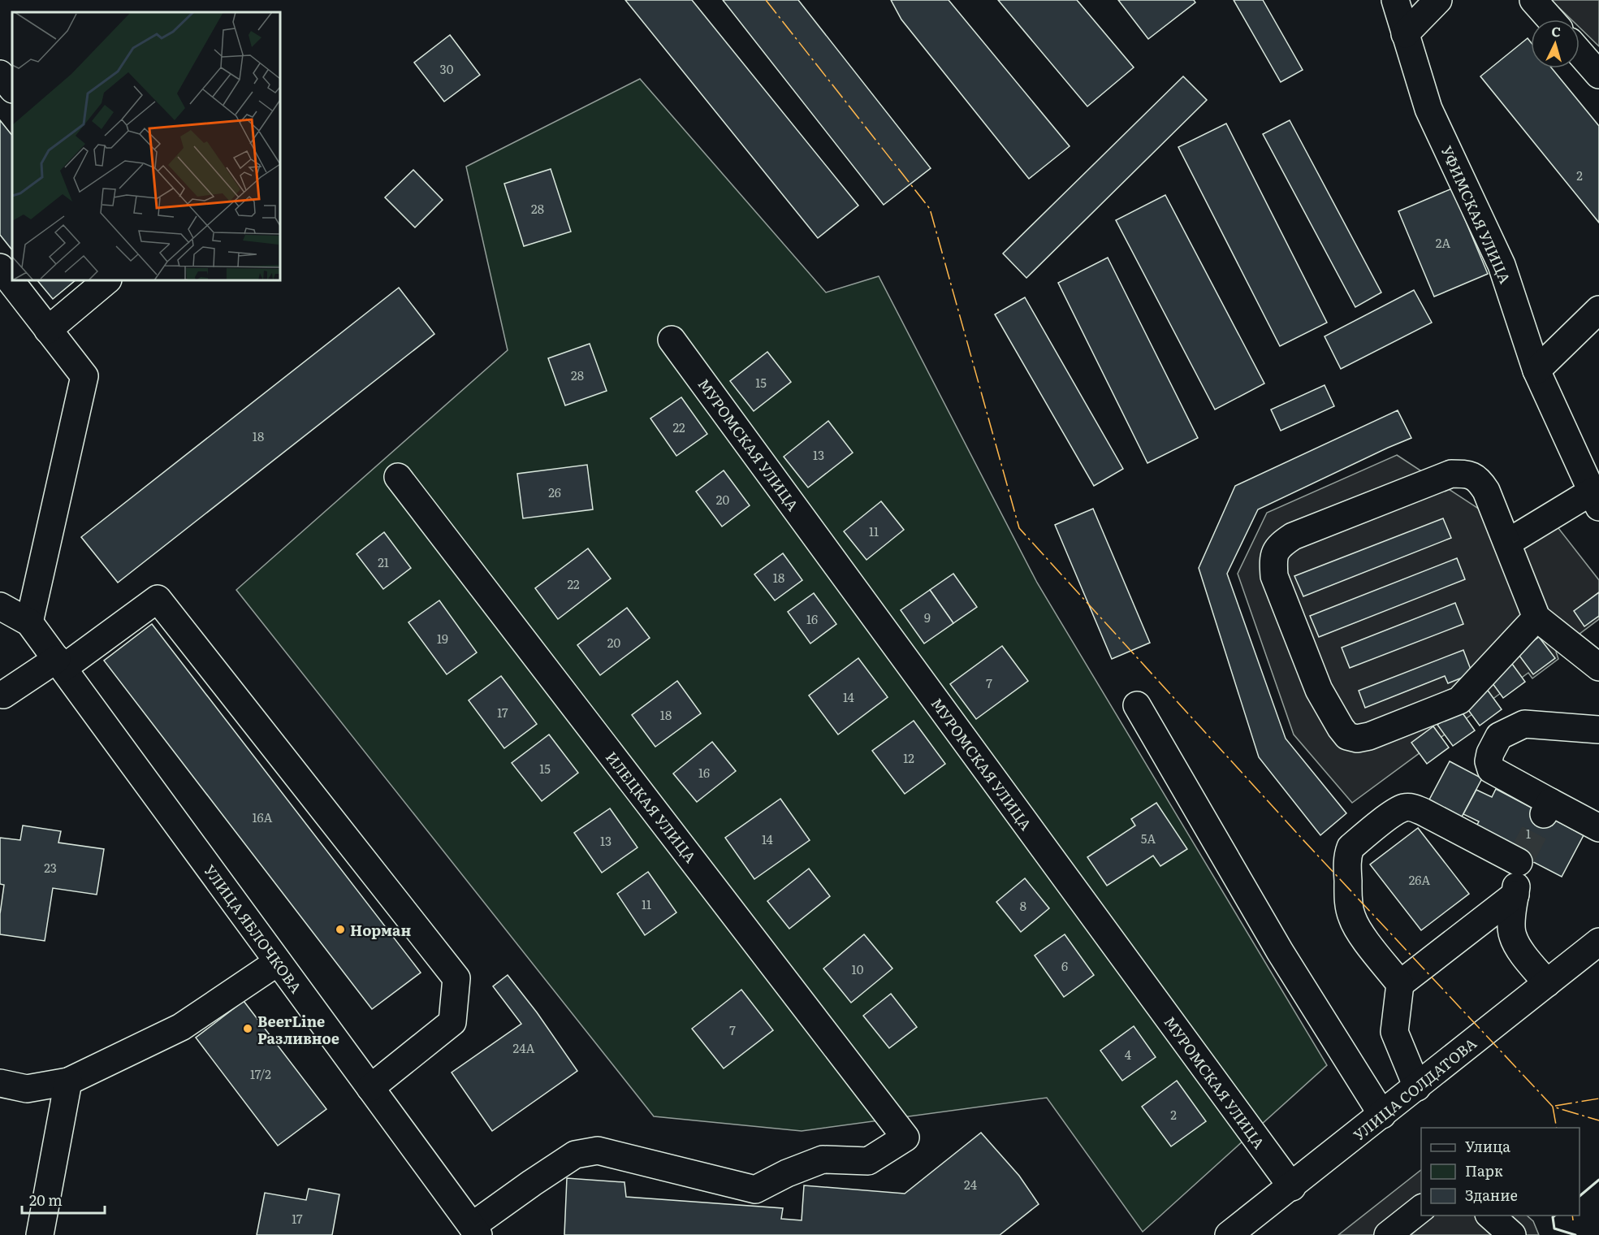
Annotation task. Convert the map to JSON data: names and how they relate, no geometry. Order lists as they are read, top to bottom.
{
  "streets": {
    "street": [
      "УФИМСКАЯ УЛИЦА",
      "МУРОМСКАЯ УЛИЦА",
      "ИЛЕЦКАЯ УЛИЦА",
      "УЛИЦА ЯБЛОЧКОВА",
      "УЛИЦА СОЛДАТОВА"
    ]
  },
  "crossings": [
    ["МУРОМСКАЯ УЛИЦА", "УЛИЦА СОЛДАТОВА"],
    ["ИЛЕЦКАЯ УЛИЦА", "УЛИЦА ЯБЛОЧКОВА"]
  ],
  "places": ["Норман", "BeerLine Разливное"],
  "house_numbers": [
    "30",
    "2",
    "28",
    "2А",
    "28",
    "15",
    "22",
    "18",
    "13",
    "26",
    "20",
    "11",
    "21",
    "18",
    "22",
    "9",
    "16",
    "19",
    "20",
    "7",
    "14",
    "17",
    "18",
    "12",
    "15",
    "16",
    "16А",
    "1",
    "5А",
    "14",
    "13",
    "23",
    "26А",
    "11",
    "8",
    "6",
    "10",
    "7",
    "24А",
    "4",
    "17/2",
    "2",
    "24",
    "17"
  ],
  "legend": ["Улица", "Парк", "Здание"],
  "scale_bar": "20 m",
  "north": "top"
}
